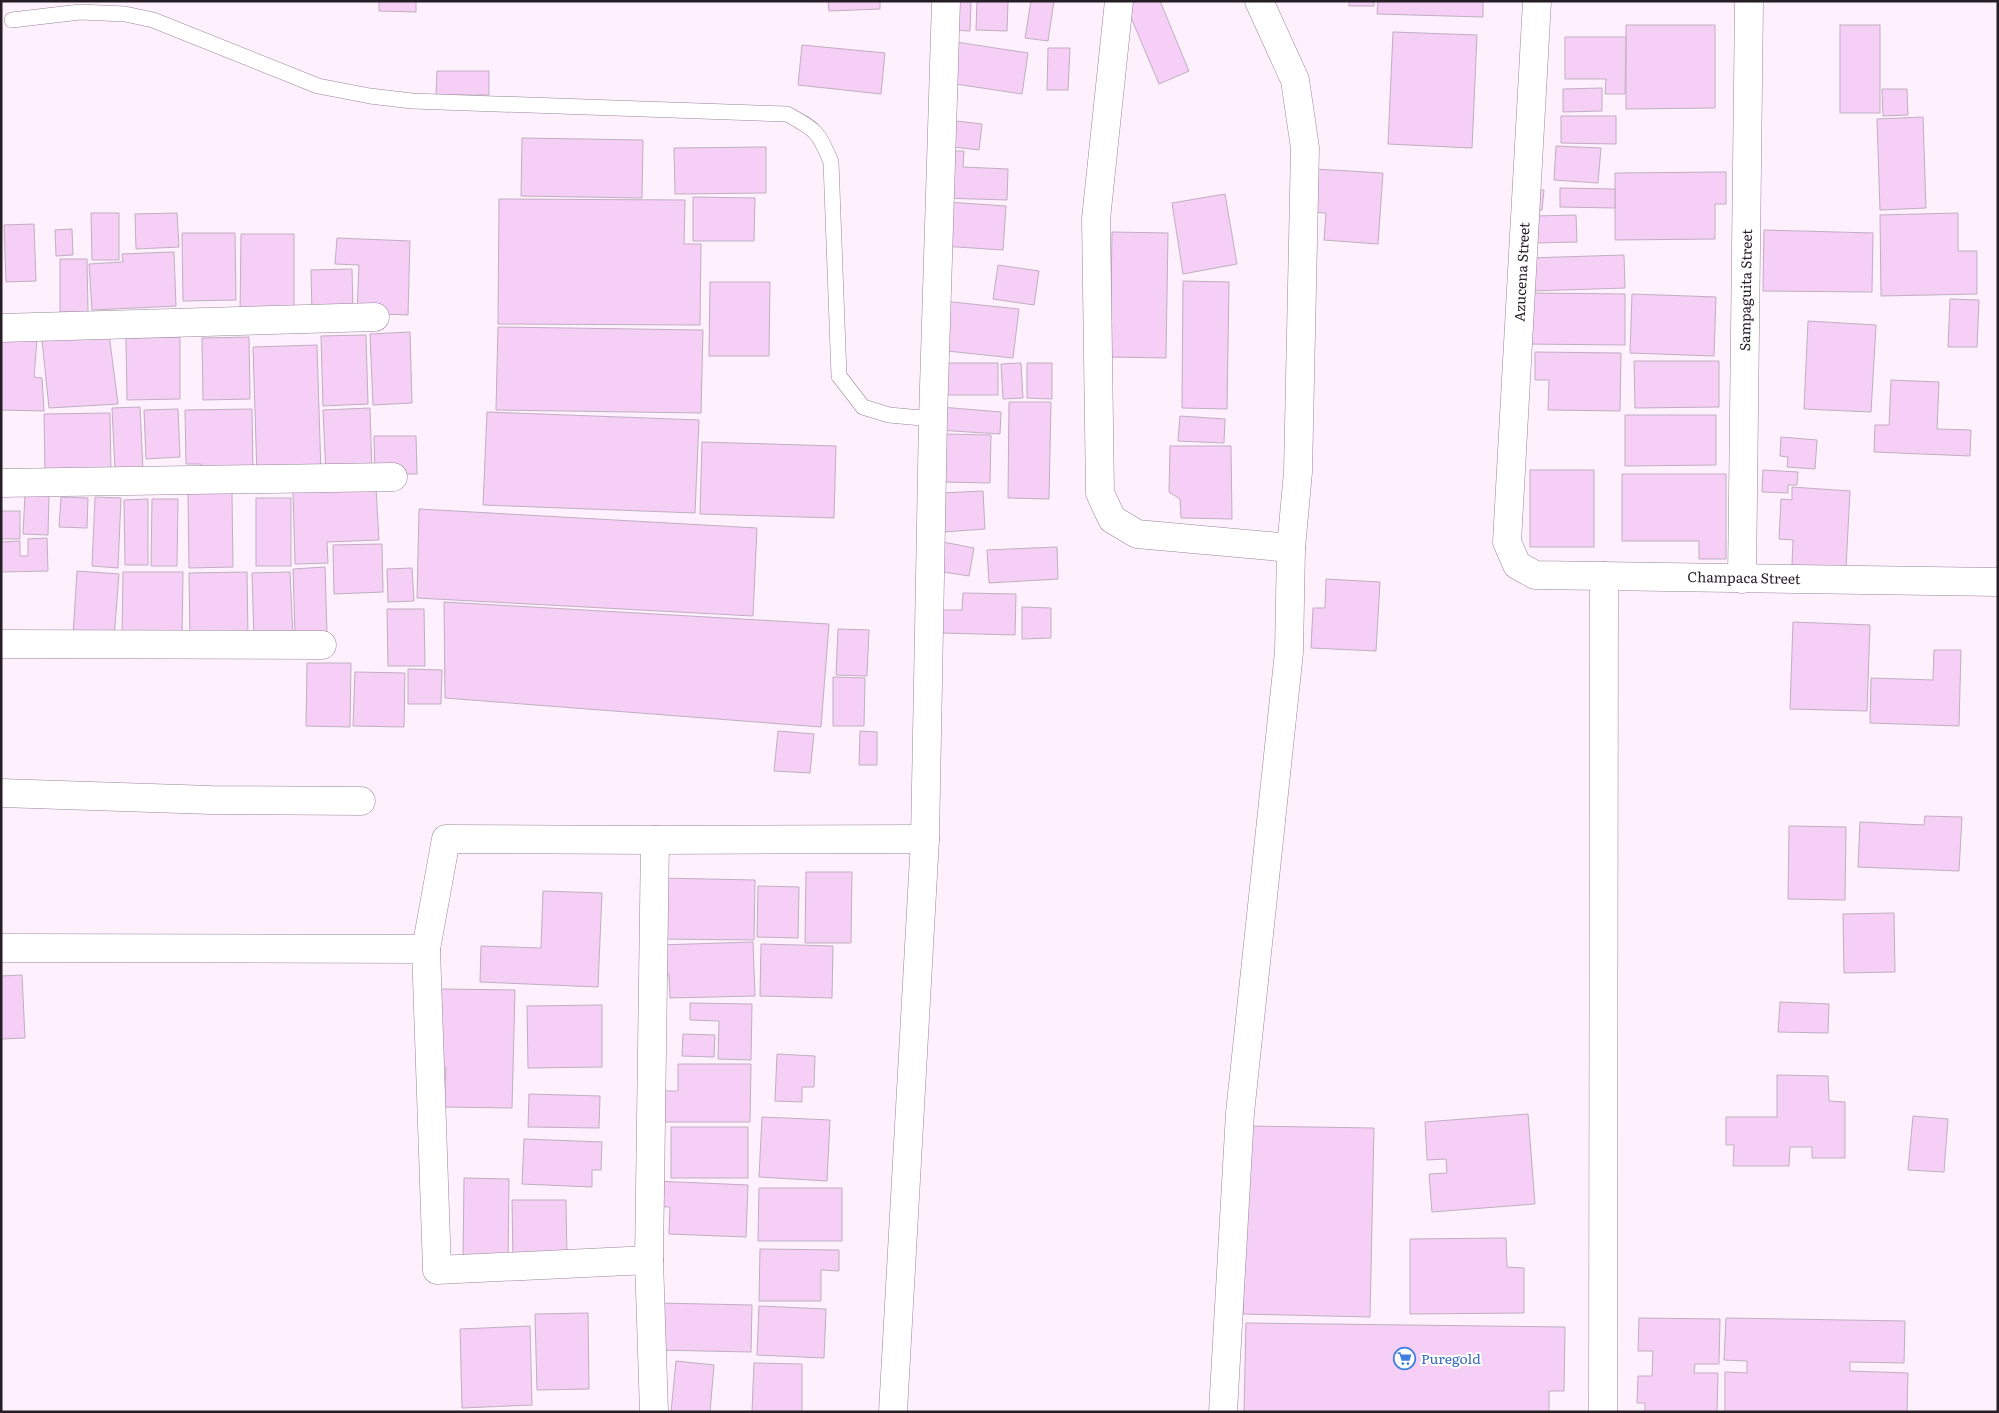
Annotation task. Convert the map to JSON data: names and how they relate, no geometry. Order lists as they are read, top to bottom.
{
  "streets": {
    "street": ["Azucena Street", "Sampaguita Street", "Champaca Street"]
  },
  "crossings": [
    ["Azucena Street", "Champaca Street"],
    ["Sampaguita Street", "Champaca Street"]
  ],
  "places": {
    "supermarket": ["Puregold"]
  }
}
